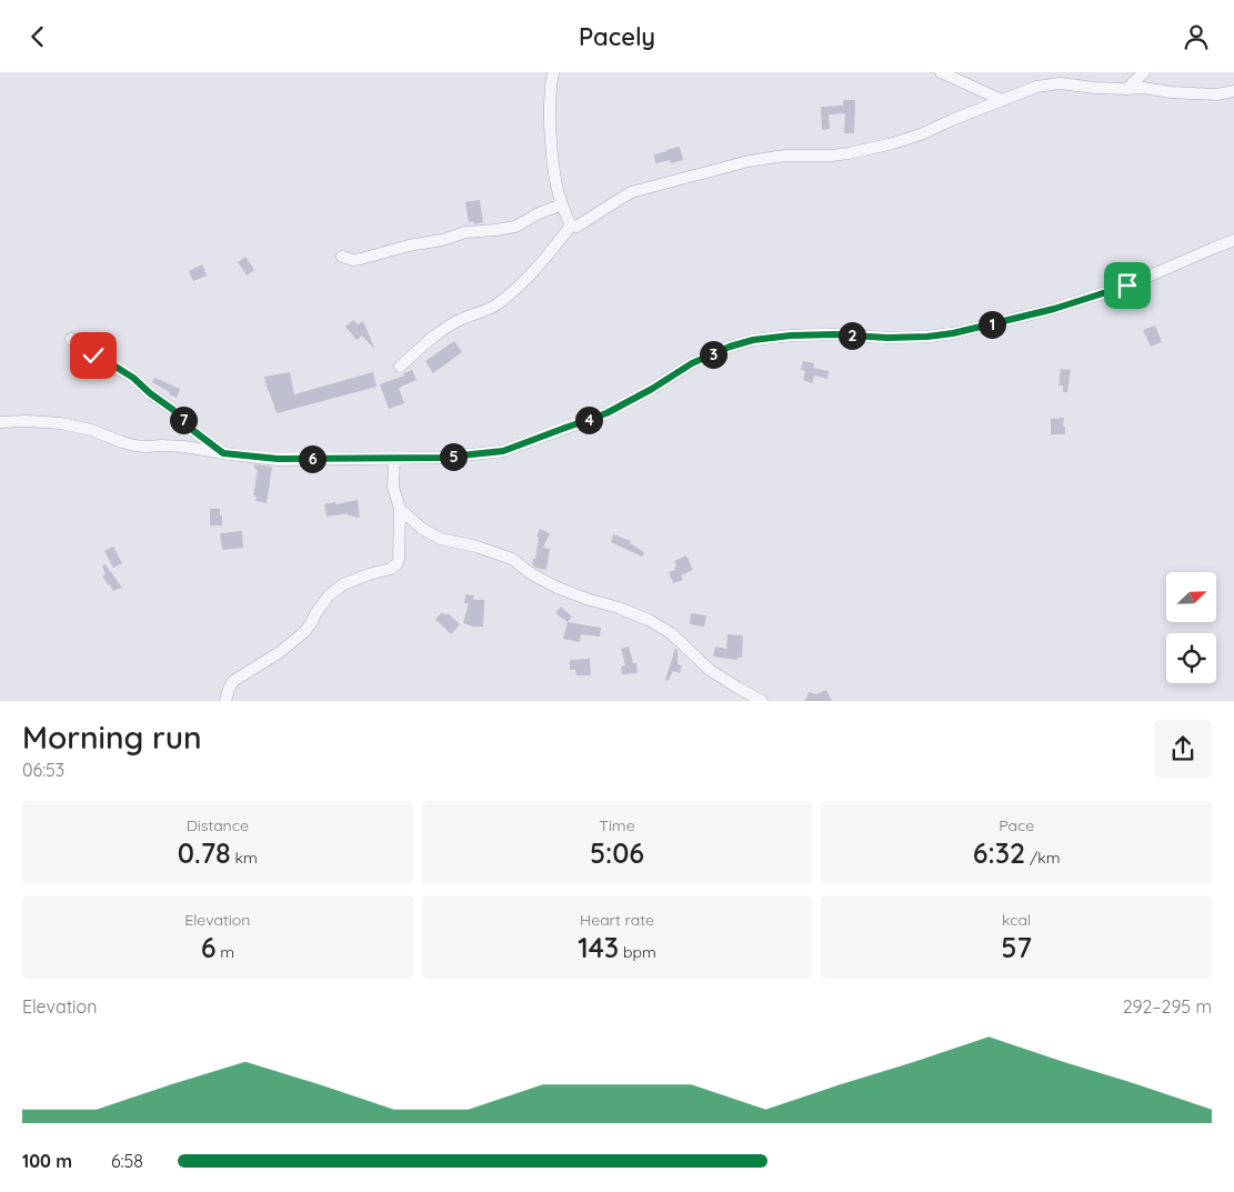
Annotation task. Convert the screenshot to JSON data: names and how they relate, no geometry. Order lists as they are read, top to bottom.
{
  "north": "top right",
  "page": {
    "header": "Pacely",
    "pins": [
      "1",
      "2",
      "3",
      "4",
      "7",
      "5",
      "6"
    ],
    "heading": ["Morning run", "06:53"],
    "stats": [
      ["Distance", "0.78 km"],
      ["Time", "5:06"],
      ["Pace", "6:32 /km"],
      ["Elevation", "6 m"],
      ["Heart rate", "143 bpm"],
      ["kcal", "57"]
    ],
    "chart": ["Elevation", "292–295 m"],
    "list": [
      {
        "name": "100 m",
        "note": "6:58"
      }
    ]
  }
}
